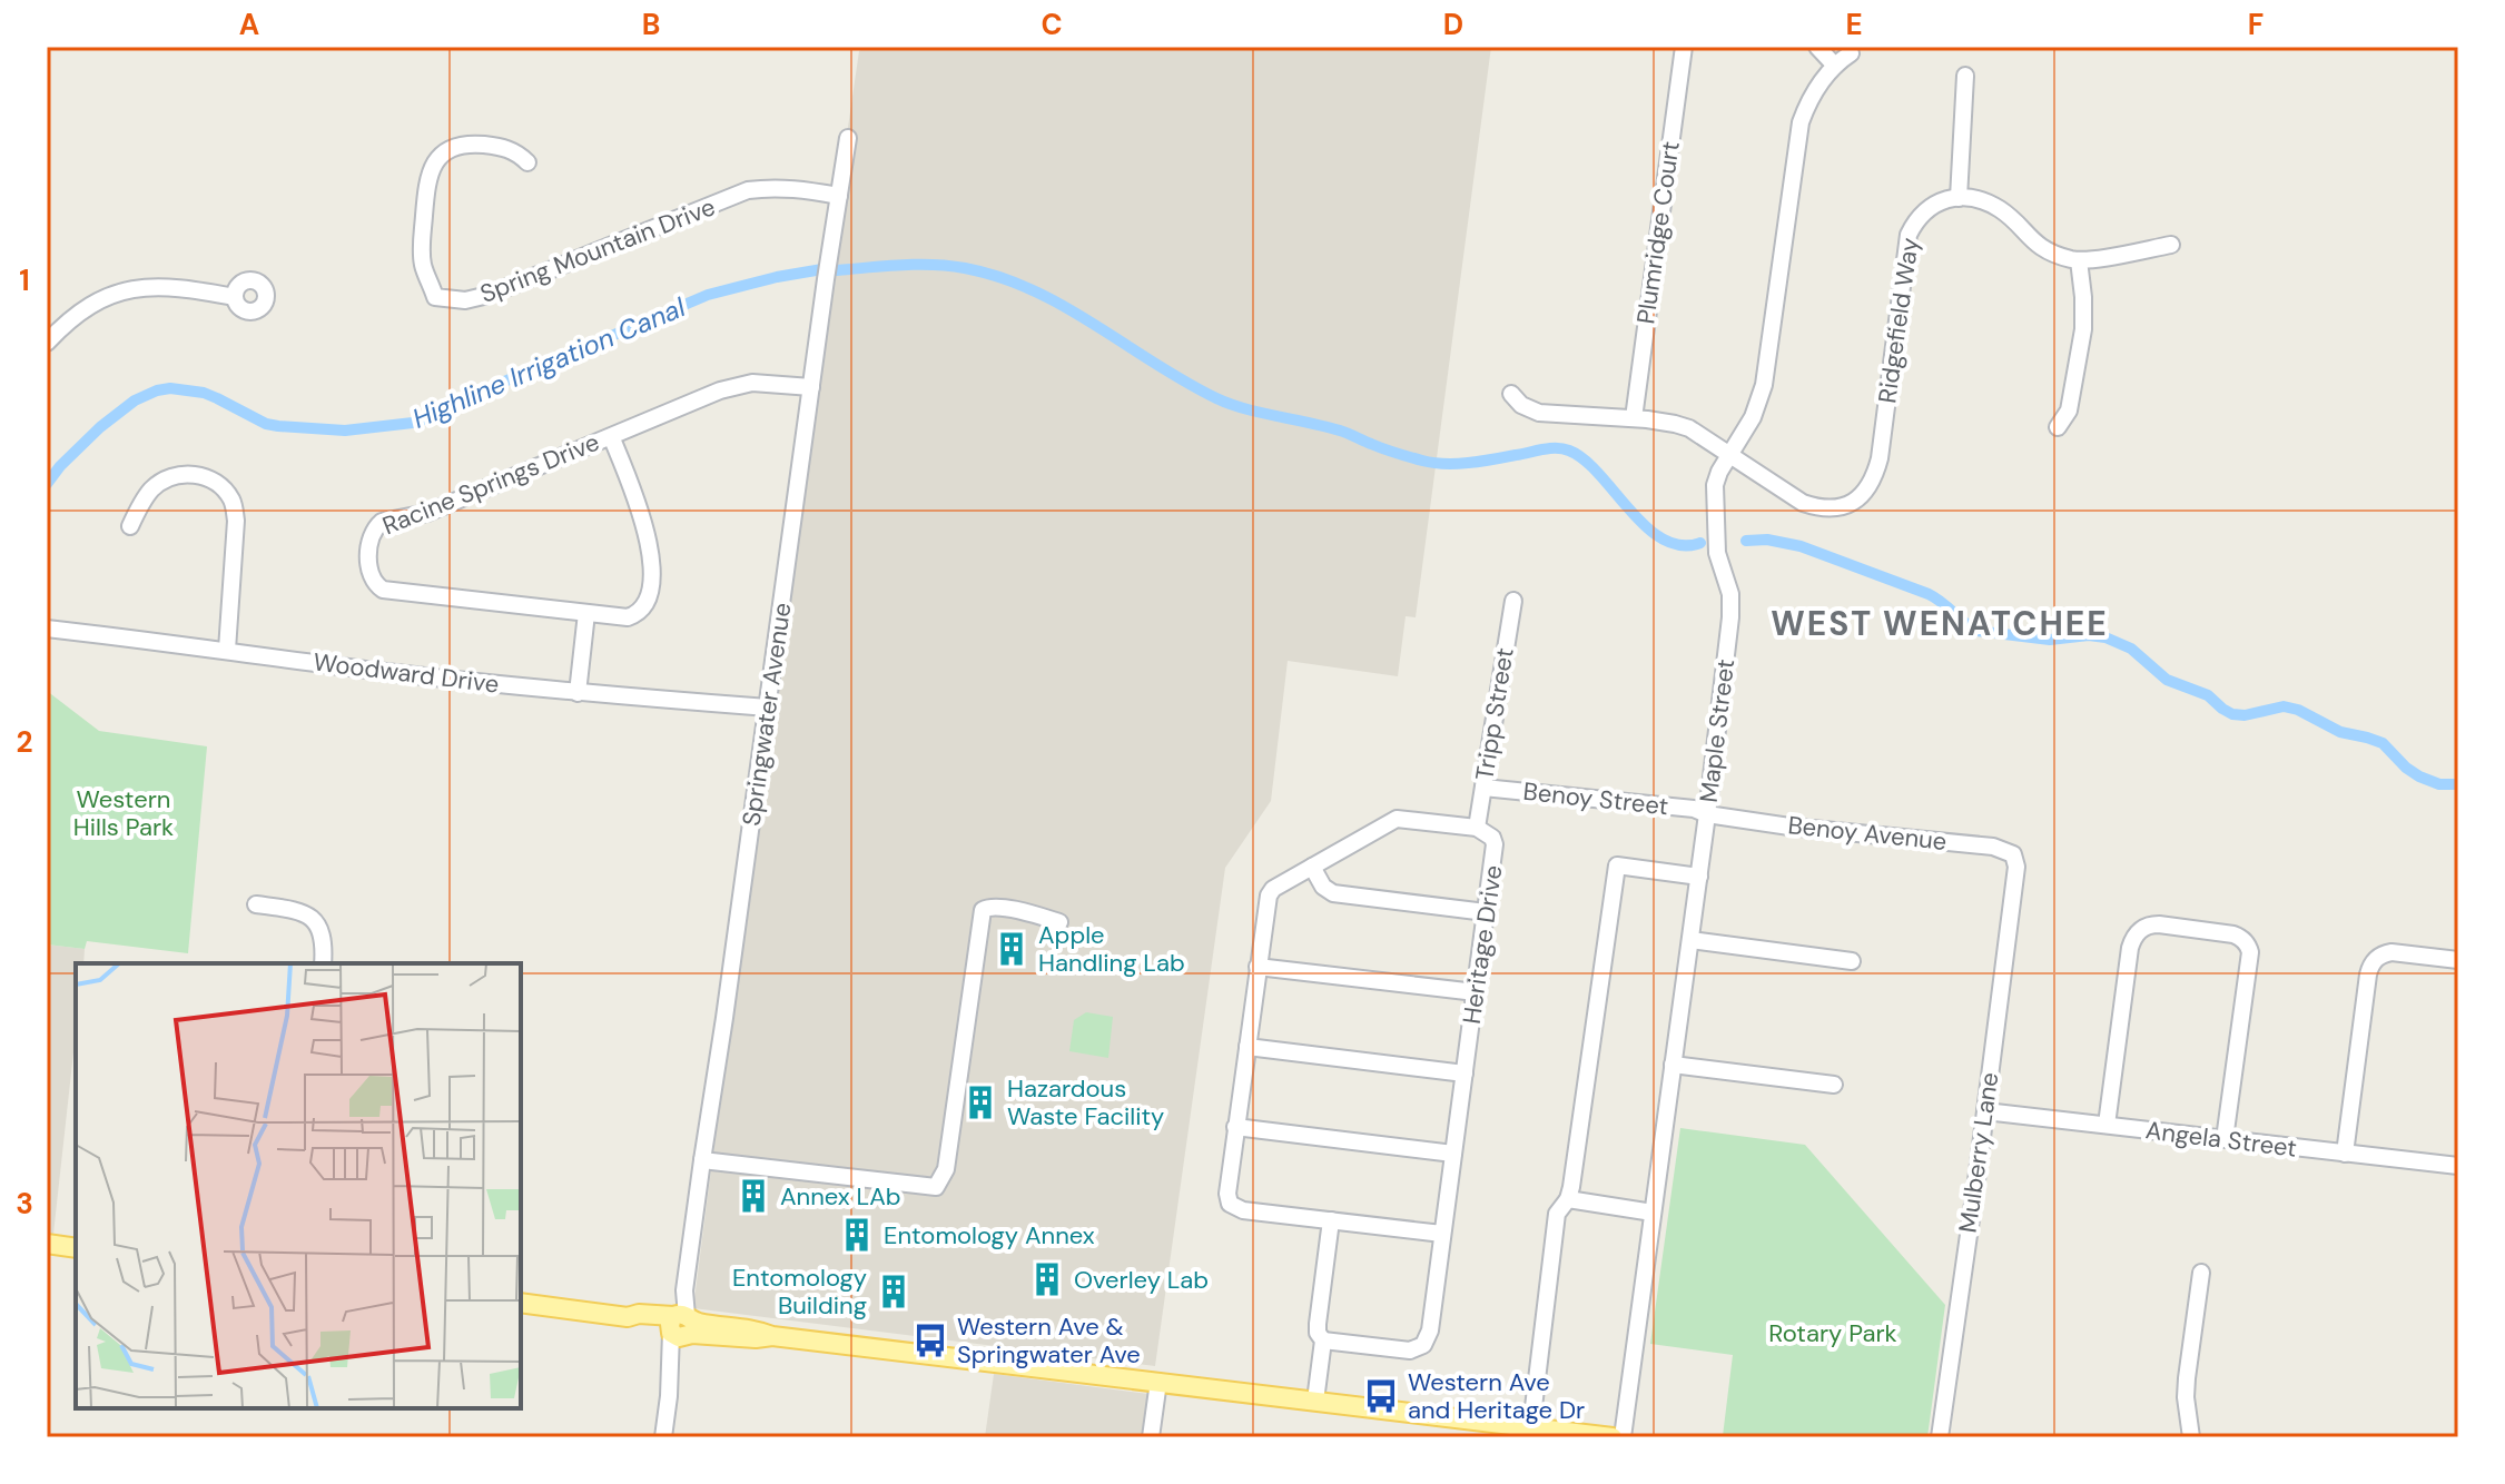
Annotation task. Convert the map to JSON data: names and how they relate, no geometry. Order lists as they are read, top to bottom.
{
  "streets": {
    "street": [
      "Plumridge Court",
      "Spring Mountain Drive",
      "Ridgefield Way",
      "Racine Springs Drive",
      "Woodward Drive",
      "Springwater Avenue",
      "Tripp Street",
      "Maple Street",
      "Benoy Street",
      "Benoy Avenue",
      "Heritage Drive",
      "Angela Street",
      "Mulberry Lane"
    ]
  },
  "crossings": [
    ["Plumridge Court", "Ridgefield Way"],
    ["Spring Mountain Drive", "Springwater Avenue"],
    ["Ridgefield Way", "Maple Street"],
    ["Racine Springs Drive", "Springwater Avenue"],
    ["Woodward Drive", "Springwater Avenue"],
    ["Tripp Street", "Benoy Street"],
    ["Tripp Street", "Heritage Drive"],
    ["Maple Street", "Benoy Street"],
    ["Maple Street", "Benoy Avenue"],
    ["Benoy Street", "Benoy Avenue"],
    ["Benoy Avenue", "Mulberry Lane"],
    ["Angela Street", "Mulberry Lane"]
  ],
  "districts": ["WEST WENATCHEE"],
  "water": ["Highline Irrigation Canal"],
  "parks": ["Western Hills Park", "Rotary Park"],
  "places": {
    "building": [
      "Apple Handling Lab",
      "Hazardous Waste Facility",
      "Annex LAb",
      "Entomology Annex",
      "Overley Lab",
      "Entomology Building"
    ],
    "bus stop": ["Western Ave & Springwater Ave", "Western Ave and Heritage Dr"]
  },
  "grid": {
    "columns": [
      "A",
      "B",
      "C",
      "D",
      "E",
      "F"
    ],
    "rows": ["1", "2", "3"]
  }
}
